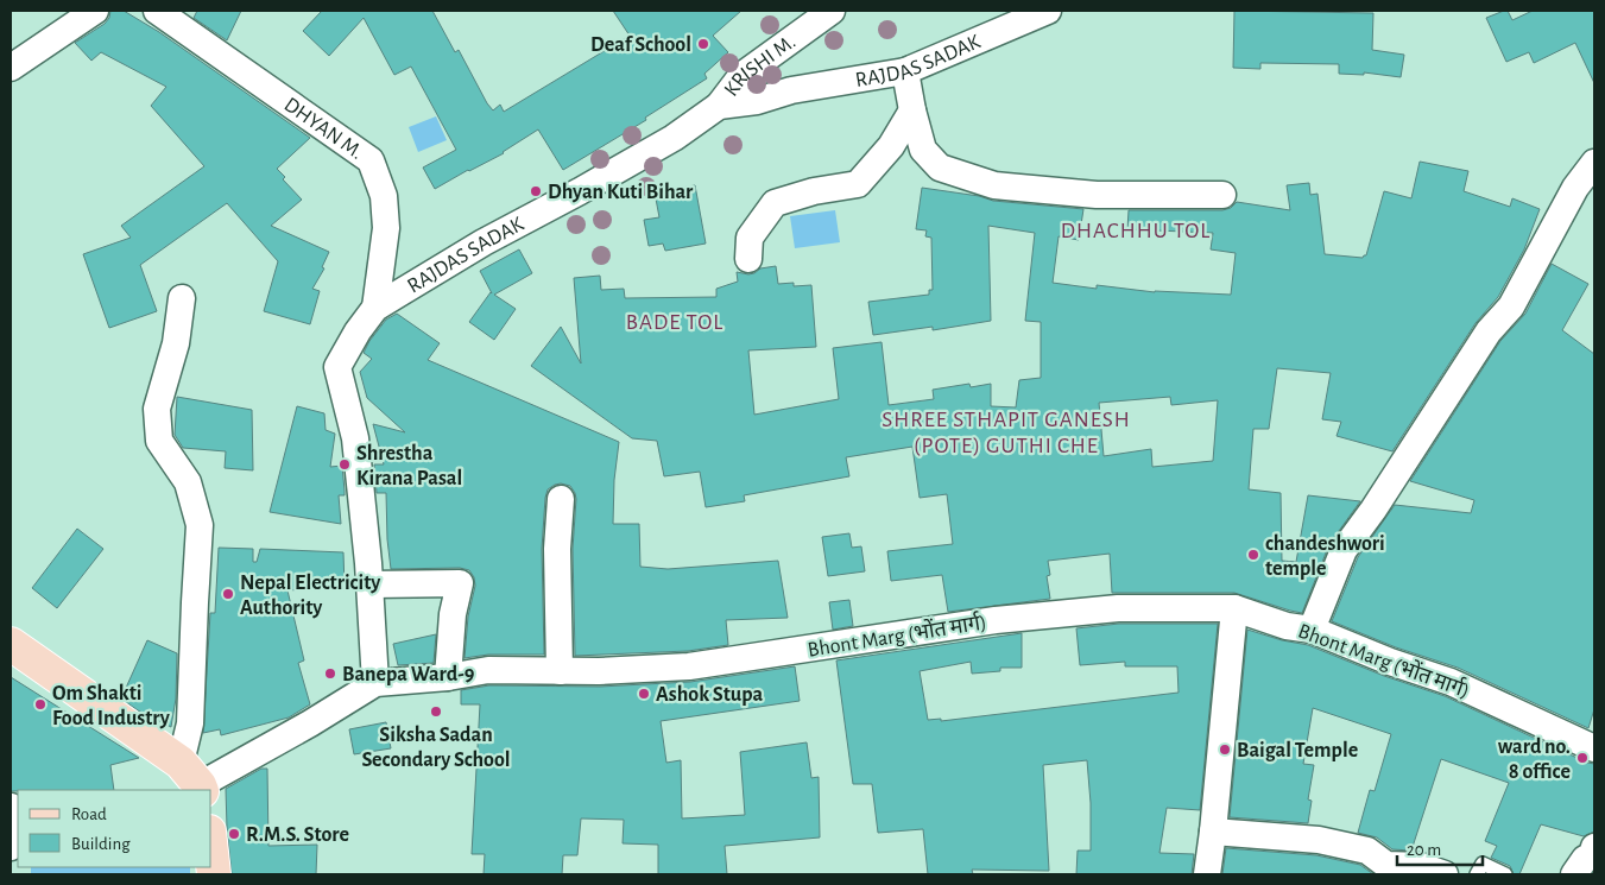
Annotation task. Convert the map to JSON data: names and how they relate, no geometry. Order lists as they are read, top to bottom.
{
  "streets": {
    "street": [
      "RAJDAS SADAK",
      "KRISHI M.",
      "DHYAN M.",
      "Bhont Marg (भाेंत मार्ग)"
    ]
  },
  "crossings": [
    ["RAJDAS SADAK", "KRISHI M."],
    ["RAJDAS SADAK", "DHYAN M."],
    ["RAJDAS SADAK", "Bhont Marg (भाेंत मार्ग)"]
  ],
  "districts": ["DHACHHU TOL", "BADE TOL", "SHREE STHAPIT GANESH (POTE) GUTHI CHE"],
  "places": [
    "Deaf School",
    "Dhyan Kuti Bihar",
    "Shrestha Kirana Pasal",
    "chandeshwori temple",
    "Nepal Electricity Authority",
    "Banepa Ward-9",
    "Ashok Stupa",
    "Om Shakti Food Industry",
    "Siksha Sadan Secondary School",
    "Baigal Temple",
    "ward no. 8 office",
    "R.M.S. Store"
  ],
  "legend": ["Road", "Building"],
  "scale_bar": "20 m"
}
